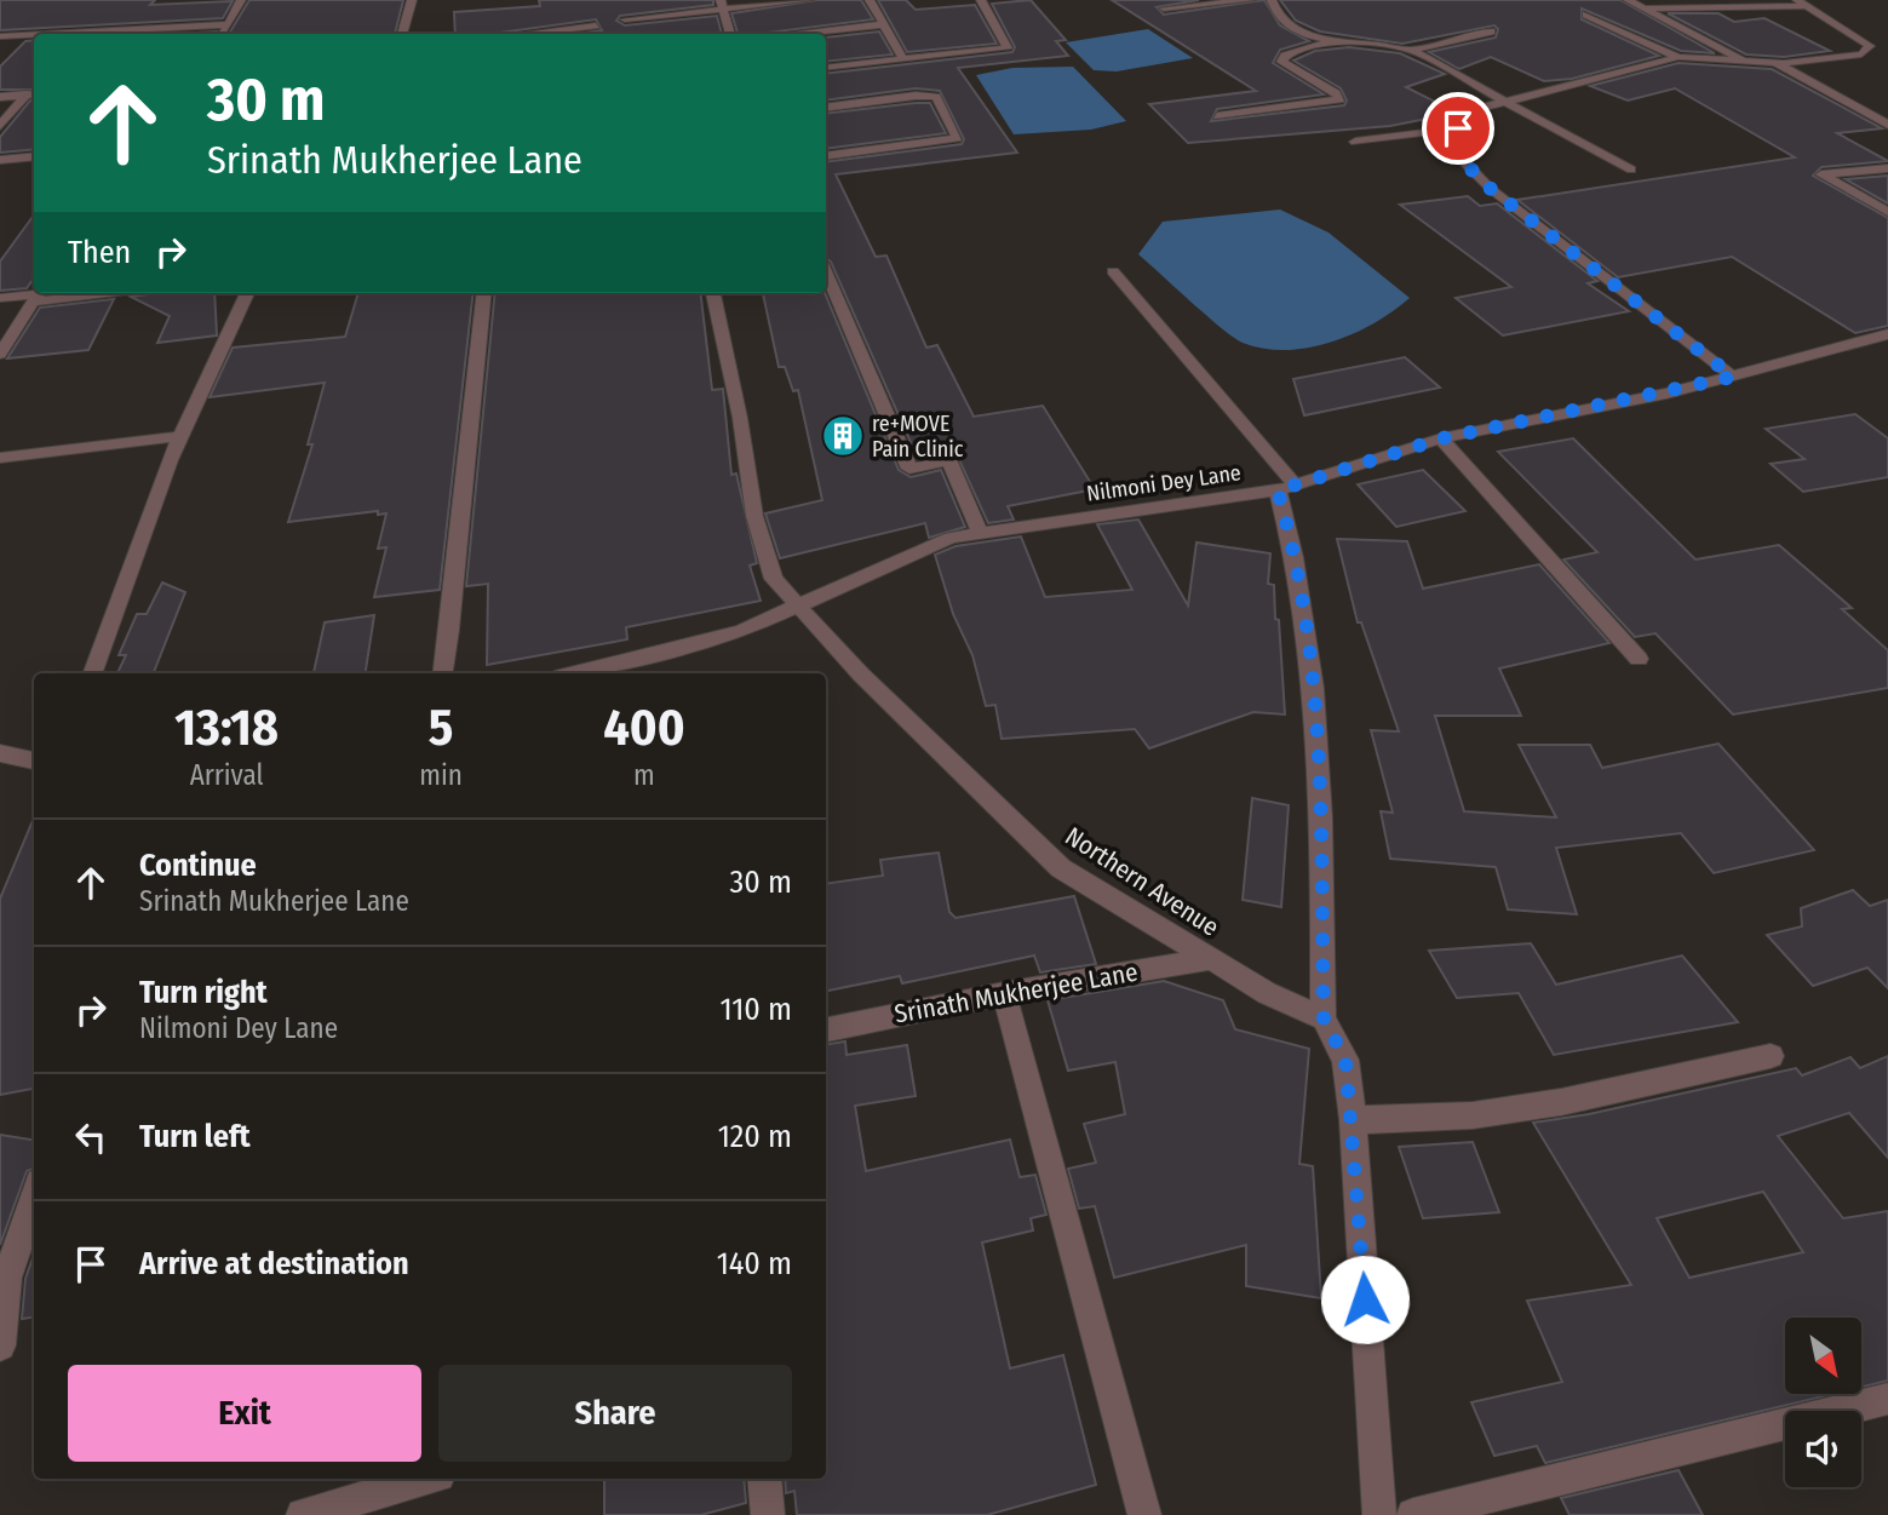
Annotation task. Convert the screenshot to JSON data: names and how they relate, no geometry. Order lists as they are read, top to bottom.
{
  "streets": {
    "street": ["Nilmoni Dey Lane", "Northern Avenue", "Srinath Mukherjee Lane"]
  },
  "crossings": [
    ["Nilmoni Dey Lane", "Northern Avenue"],
    ["Northern Avenue", "Srinath Mukherjee Lane"]
  ],
  "places": {
    "building": ["re+MOVE Pain Clinic"]
  },
  "north": "bottom right",
  "page": {
    "turn": ["30 m", "Srinath Mukherjee Lane"],
    "then": "Then",
    "eta": [
      "13:18",
      "Arrival",
      "5",
      "min",
      "400",
      "m"
    ],
    "list": [
      {
        "name": "Continue",
        "note": "Srinath Mukherjee Lane",
        "value": "30 m"
      },
      {
        "name": "Turn right",
        "note": "Nilmoni Dey Lane",
        "value": "110 m"
      },
      {
        "name": "Turn left",
        "value": "120 m"
      },
      {
        "name": "Arrive at destination",
        "value": "140 m"
      }
    ],
    "buttons": ["Exit", "Share"]
  }
}
